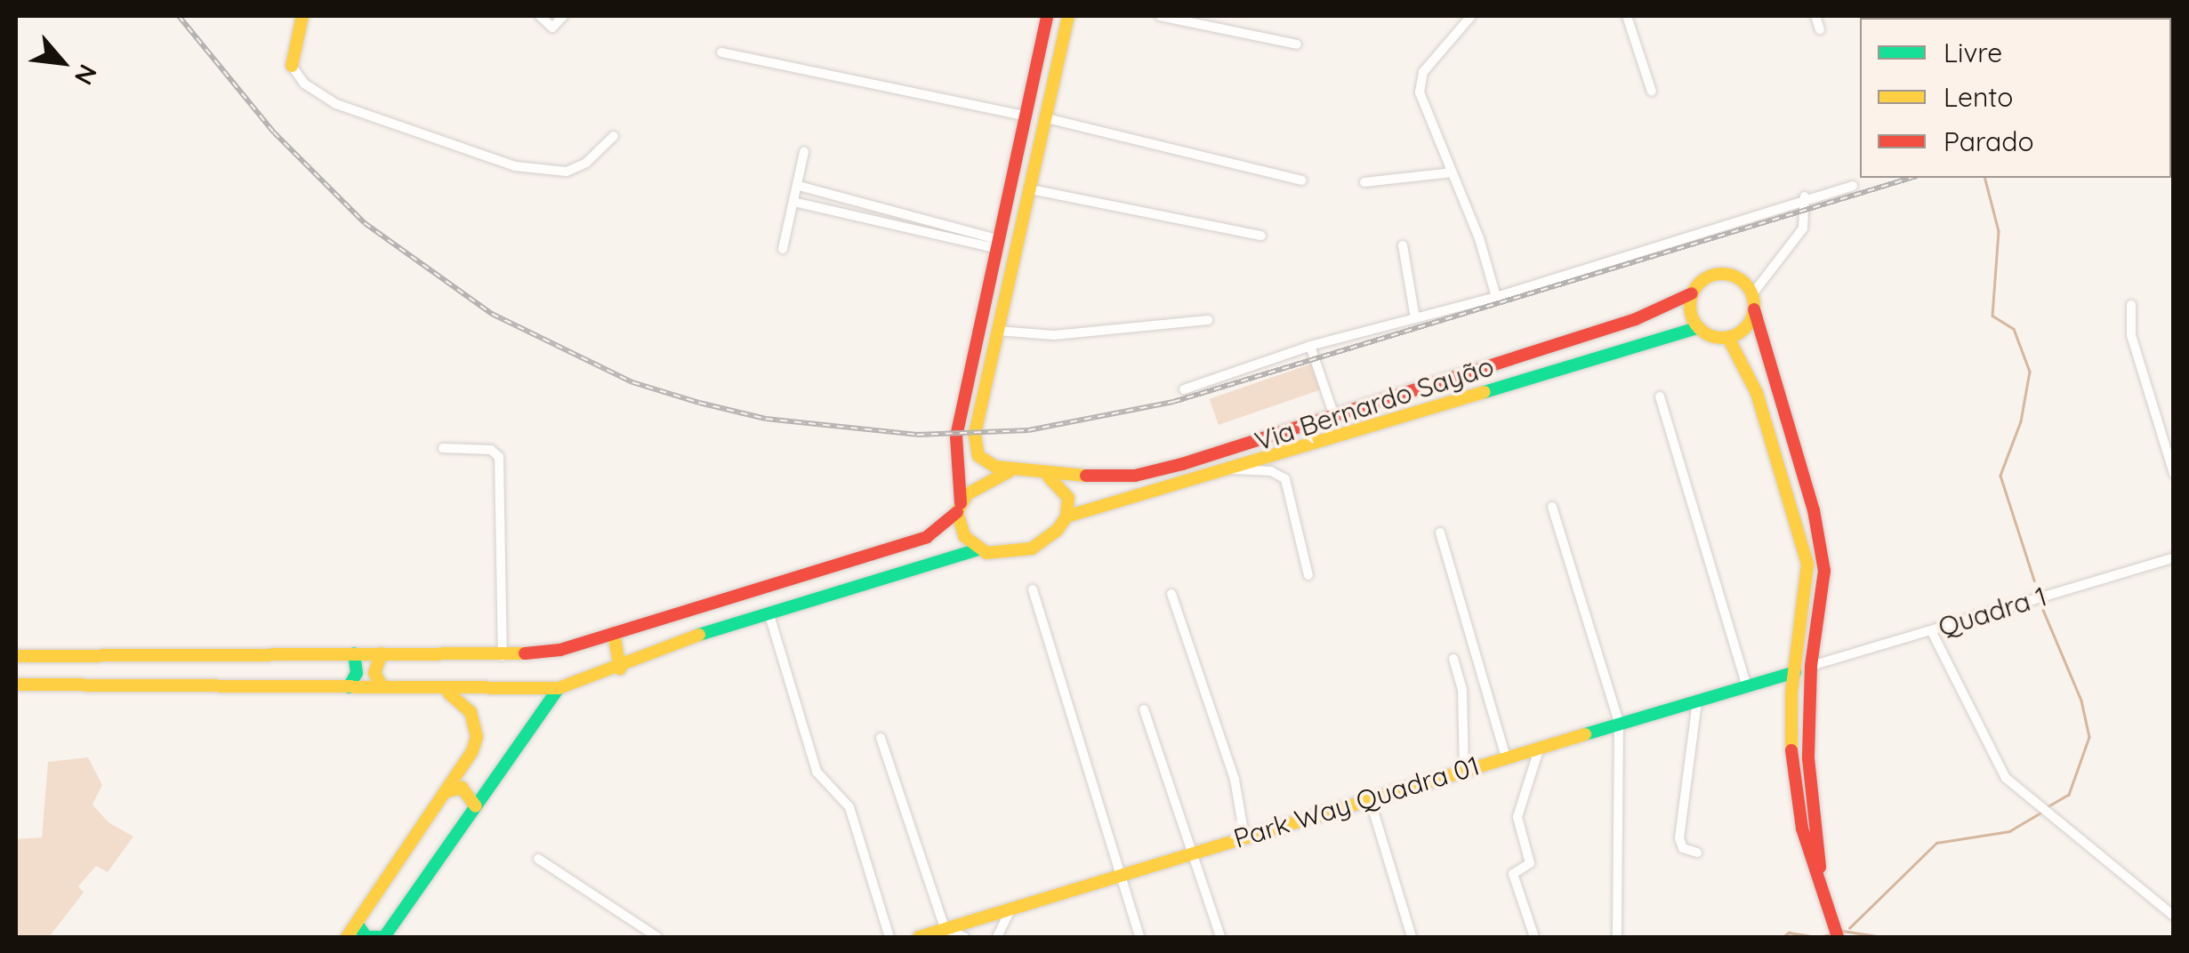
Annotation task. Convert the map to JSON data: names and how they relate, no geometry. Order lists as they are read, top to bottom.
{
  "streets": {
    "main road": ["Via Bernardo Sayão", "Park Way Quadra 01"],
    "street": ["Quadra 1"]
  },
  "legend": ["Livre", "Lento", "Parado"],
  "north": "bottom right"
}
